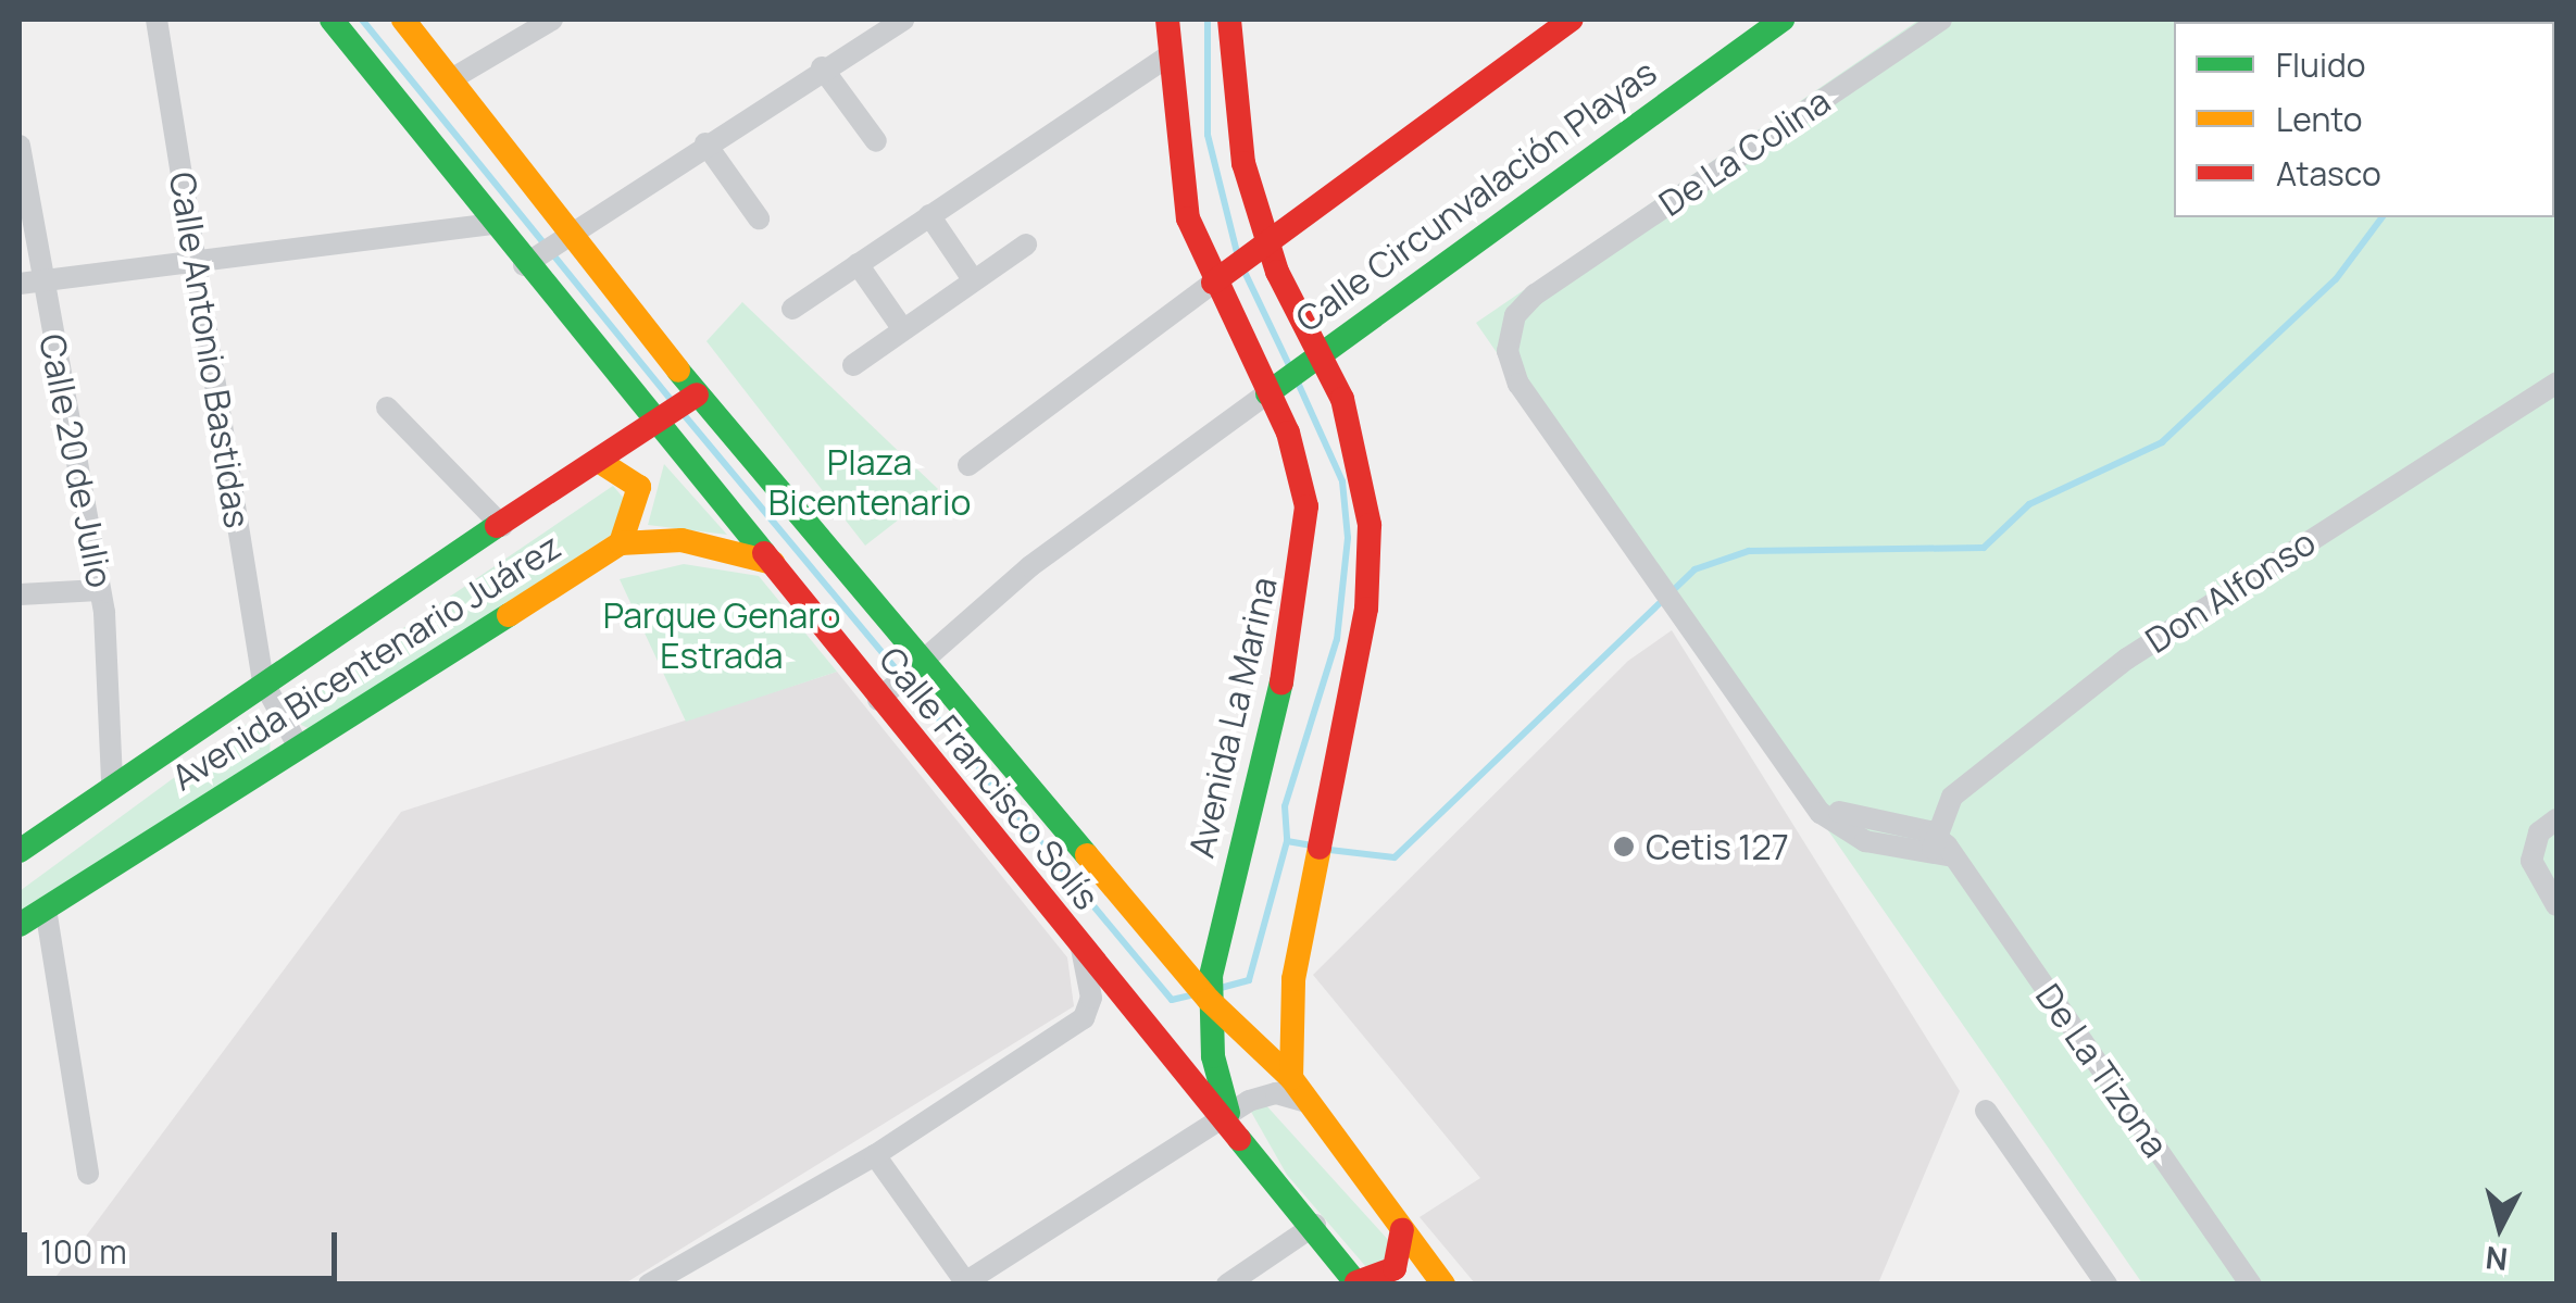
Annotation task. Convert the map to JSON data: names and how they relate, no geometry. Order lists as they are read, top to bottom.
{
  "streets": {
    "main road": [
      "Calle Circunvalación Playas",
      "Avenida Bicentenario Juárez",
      "Avenida La Marina",
      "Calle Francisco Solís"
    ],
    "street": [
      "De La Colina",
      "Calle Antonio Bastidas",
      "Calle 20 de Julio",
      "Don Alfonso",
      "De La Tizona"
    ]
  },
  "crossings": [
    ["De La Colina", "Don Alfonso"],
    ["De La Colina", "De La Tizona"],
    ["Calle Circunvalación Playas", "Avenida La Marina"],
    ["Calle Antonio Bastidas", "Avenida Bicentenario Juárez"],
    ["Calle 20 de Julio", "Avenida Bicentenario Juárez"],
    ["Don Alfonso", "De La Tizona"],
    ["Avenida Bicentenario Juárez", "Calle Francisco Solís"],
    ["Avenida La Marina", "Calle Francisco Solís"]
  ],
  "parks": ["Plaza Bicentenario", "Parque Genaro Estrada"],
  "places": ["Cetis 127"],
  "legend": ["Fluido", "Lento", "Atasco"],
  "scale_bar": "100 m",
  "north": "bottom"
}
